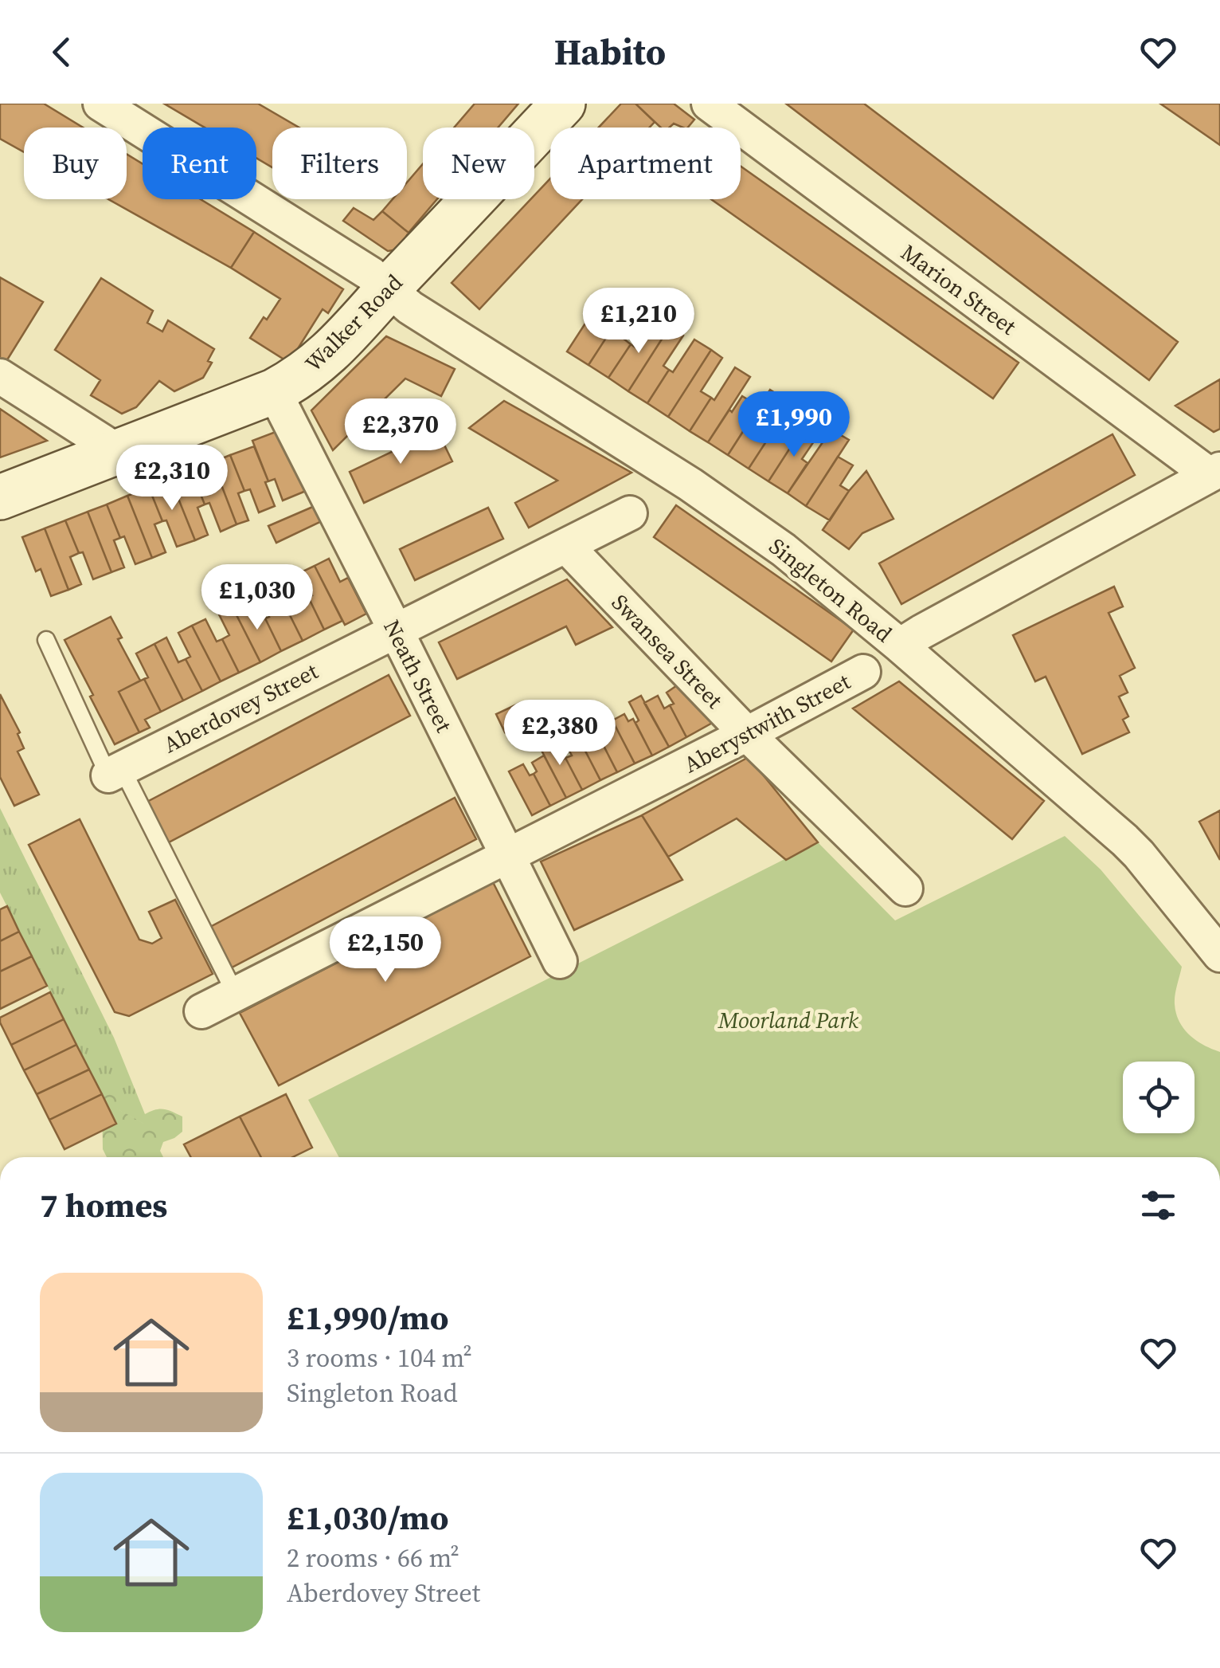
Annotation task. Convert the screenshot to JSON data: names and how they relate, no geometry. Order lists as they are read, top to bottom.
{
  "streets": {
    "street": [
      "Marion Street",
      "Walker Road",
      "Singleton Road",
      "Swansea Street",
      "Neath Street",
      "Aberdovey Street",
      "Aberystwith Street"
    ]
  },
  "crossings": [
    ["Walker Road", "Singleton Road"],
    ["Walker Road", "Neath Street"],
    ["Swansea Street", "Aberdovey Street"],
    ["Swansea Street", "Aberystwith Street"],
    ["Neath Street", "Aberdovey Street"],
    ["Neath Street", "Aberystwith Street"]
  ],
  "parks": ["Moorland Park"],
  "page": {
    "header": "Habito",
    "chip": [
      "Buy",
      "Rent",
      "Filters",
      "New",
      "Apartment"
    ],
    "price": [
      "£1,210",
      "£1,990",
      "£2,370",
      "£2,310",
      "£1,030",
      "£2,380",
      "£2,150"
    ],
    "heading": "7 homes",
    "list": [
      {
        "name": "£1,990/mo",
        "note": "3 rooms · 104 m² · Singleton Road"
      },
      {
        "name": "£1,030/mo",
        "note": "2 rooms · 66 m² · Aberdovey Street"
      }
    ]
  }
}
